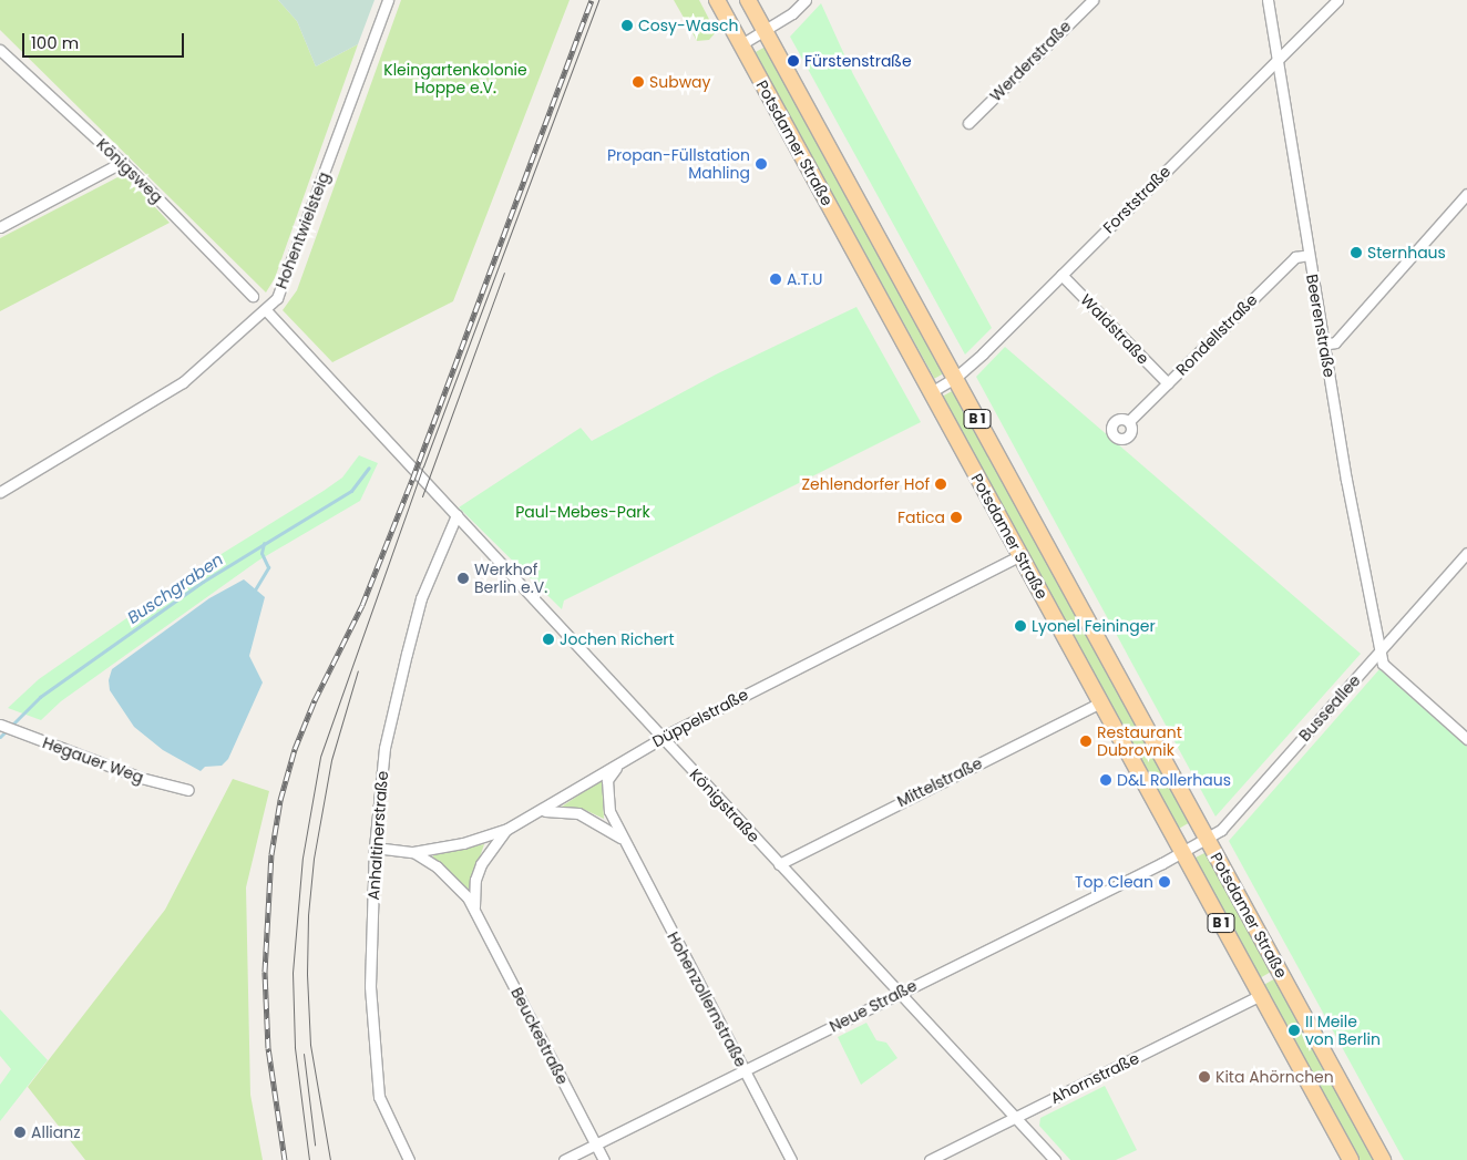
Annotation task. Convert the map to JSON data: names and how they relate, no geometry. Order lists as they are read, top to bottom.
{
  "streets": {
    "main road": ["Potsdamer Straße", "B 1"],
    "street": [
      "Werderstraße",
      "Königsweg",
      "Forststraße",
      "Hohentwielsteig",
      "Beerenstraße",
      "Waldstraße",
      "Rondellstraße",
      "Busseallee",
      "Düppelstraße",
      "Hegauer Weg",
      "Mittelstraße",
      "Königstraße",
      "Anhaltinerstraße",
      "Hohenzollernstraße",
      "Neue Straße",
      "Beuckestraße",
      "Ahornstraße"
    ]
  },
  "crossings": [
    ["Potsdamer Straße", "Forststraße"],
    ["Potsdamer Straße", "Busseallee"],
    ["Potsdamer Straße", "Düppelstraße"],
    ["Potsdamer Straße", "Mittelstraße"],
    ["Potsdamer Straße", "Neue Straße"],
    ["Potsdamer Straße", "Ahornstraße"],
    ["Forststraße", "Beerenstraße"],
    ["Forststraße", "Waldstraße"],
    ["Hohentwielsteig", "Königstraße"],
    ["Beerenstraße", "Rondellstraße"],
    ["Beerenstraße", "Busseallee"],
    ["Waldstraße", "Rondellstraße"],
    ["Busseallee", "Neue Straße"],
    ["Düppelstraße", "Königstraße"],
    ["Düppelstraße", "Anhaltinerstraße"],
    ["Düppelstraße", "Hohenzollernstraße"],
    ["Düppelstraße", "Beuckestraße"],
    ["Mittelstraße", "Königstraße"],
    ["Königstraße", "Anhaltinerstraße"],
    ["Königstraße", "Neue Straße"],
    ["Königstraße", "Ahornstraße"],
    ["Hohenzollernstraße", "Neue Straße"],
    ["Neue Straße", "Beuckestraße"]
  ],
  "water": ["Buschgraben"],
  "parks": ["Kleingartenkolonie Hoppe e.V.", "Paul-Mebes-Park"],
  "places": [
    "Cosy-Wasch",
    "Fürstenstraße",
    "Subway",
    "Propan-Füllstation Mahling",
    "Sternhaus",
    "A.T.U",
    "Zehlendorfer Hof",
    "Fatica",
    "Werkhof Berlin e.V.",
    "Lyonel Feininger",
    "Jochen Richert",
    "Restaurant Dubrovnik",
    "D&L Rollerhaus",
    "Top Clean",
    "II Meile von Berlin",
    "Kita Ahörnchen",
    "Allianz"
  ],
  "scale_bar": "100 m"
}
